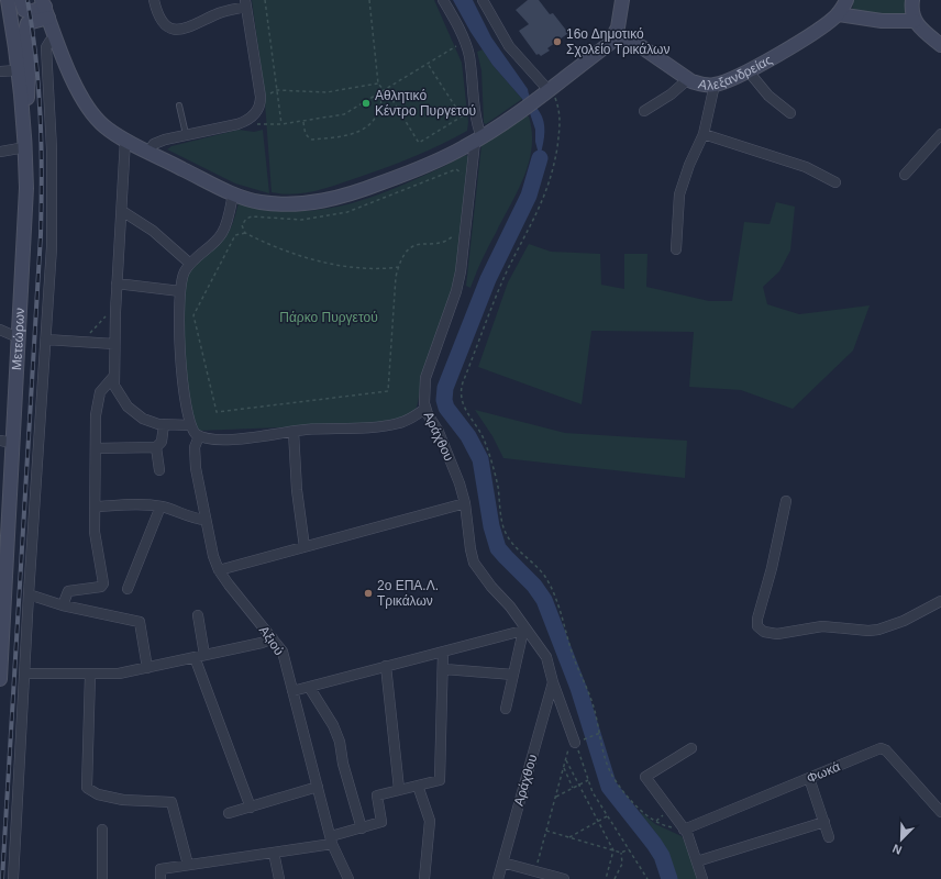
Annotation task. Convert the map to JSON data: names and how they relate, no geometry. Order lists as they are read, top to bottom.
{
  "streets": {
    "street": [
      "Αλεξανδρείας",
      "Μετεώρων",
      "Αράχθου",
      "Αξιού",
      "Φωκά"
    ]
  },
  "parks": ["Πάρκο Πυργετού"],
  "places": ["16ο Δημοτικό Σχολείο Τρικάλων", "Αθλητικό Κέντρο Πυργετού", "2ο ΕΠΑ.Λ. Τρικάλων"],
  "north": "bottom left"
}
